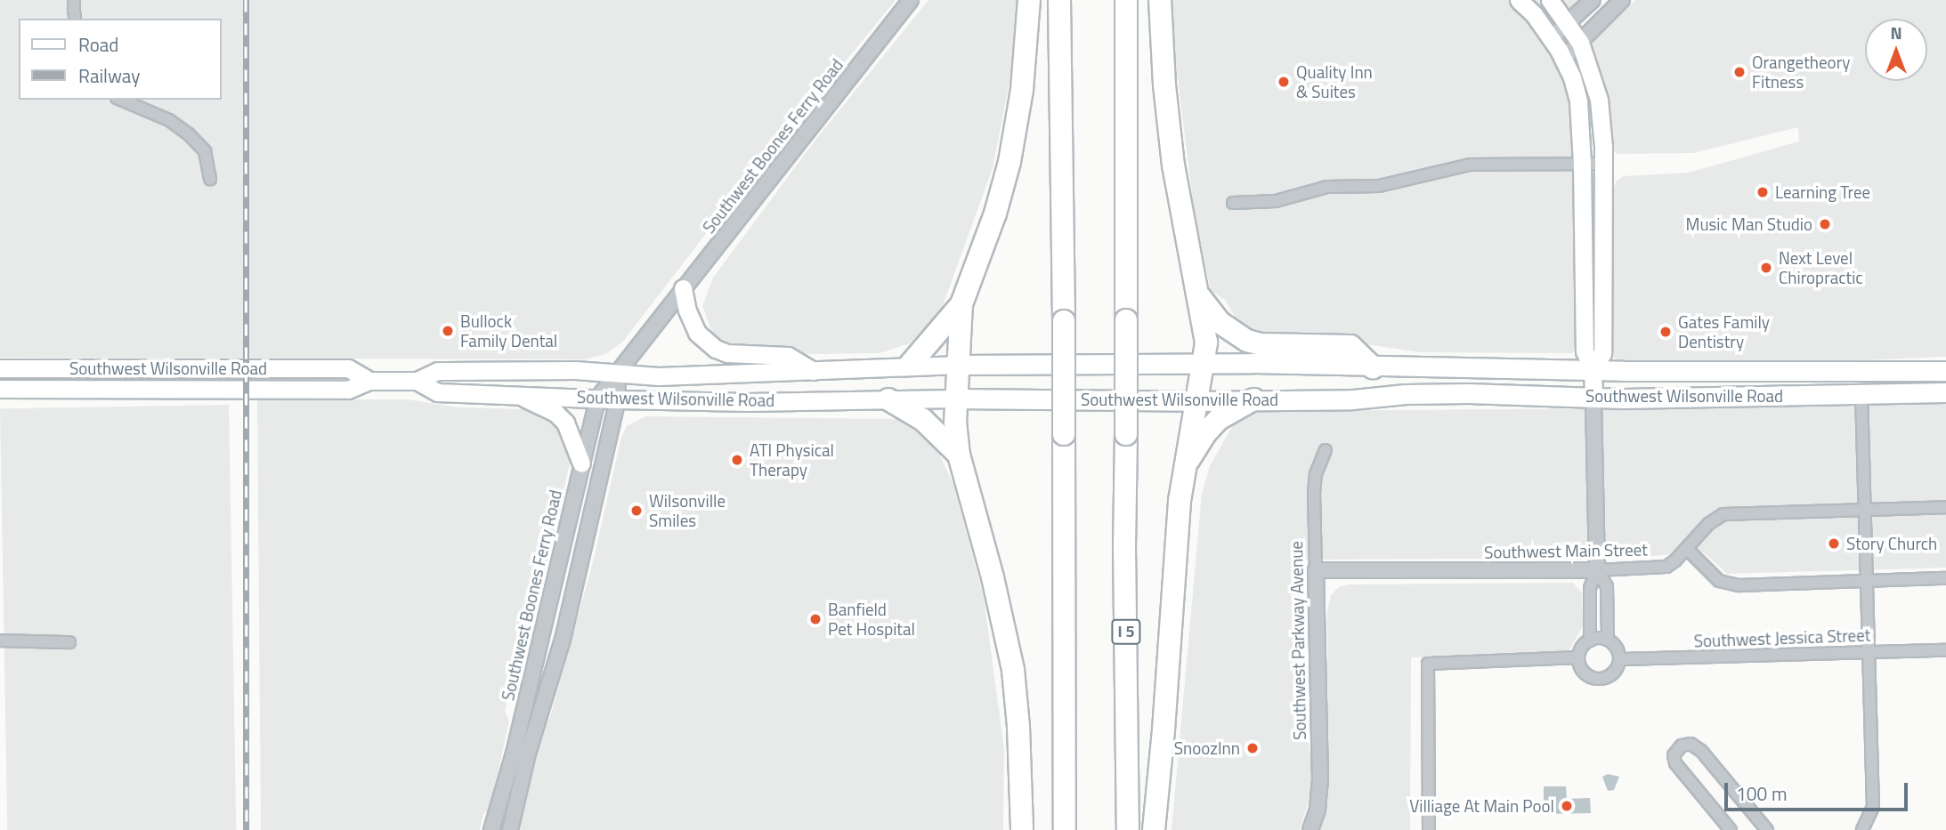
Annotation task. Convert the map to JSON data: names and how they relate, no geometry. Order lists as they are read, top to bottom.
{
  "streets": {
    "highway": ["I 5"],
    "main road": ["Southwest Wilsonville Road"],
    "street": [
      "Southwest Boones Ferry Road",
      "Southwest Main Street",
      "Southwest Jessica Street",
      "Southwest Parkway Avenue"
    ]
  },
  "crossings": [
    ["Southwest Boones Ferry Road", "Southwest Wilsonville Road"],
    ["Southwest Main Street", "Southwest Parkway Avenue"]
  ],
  "places": [
    "Orangetheory Fitness",
    "Quality Inn & Suites",
    "Learning Tree",
    "Music Man Studio",
    "Next Level Chiropractic",
    "Bullock Family Dental",
    "Gates Family Dentistry",
    "ATI Physical Therapy",
    "Wilsonville Smiles",
    "Story Church",
    "Banfield Pet Hospital",
    "SnoozInn",
    "Villiage At Main Pool"
  ],
  "legend": ["Road", "Railway"],
  "scale_bar": "100 m",
  "north": "top"
}
